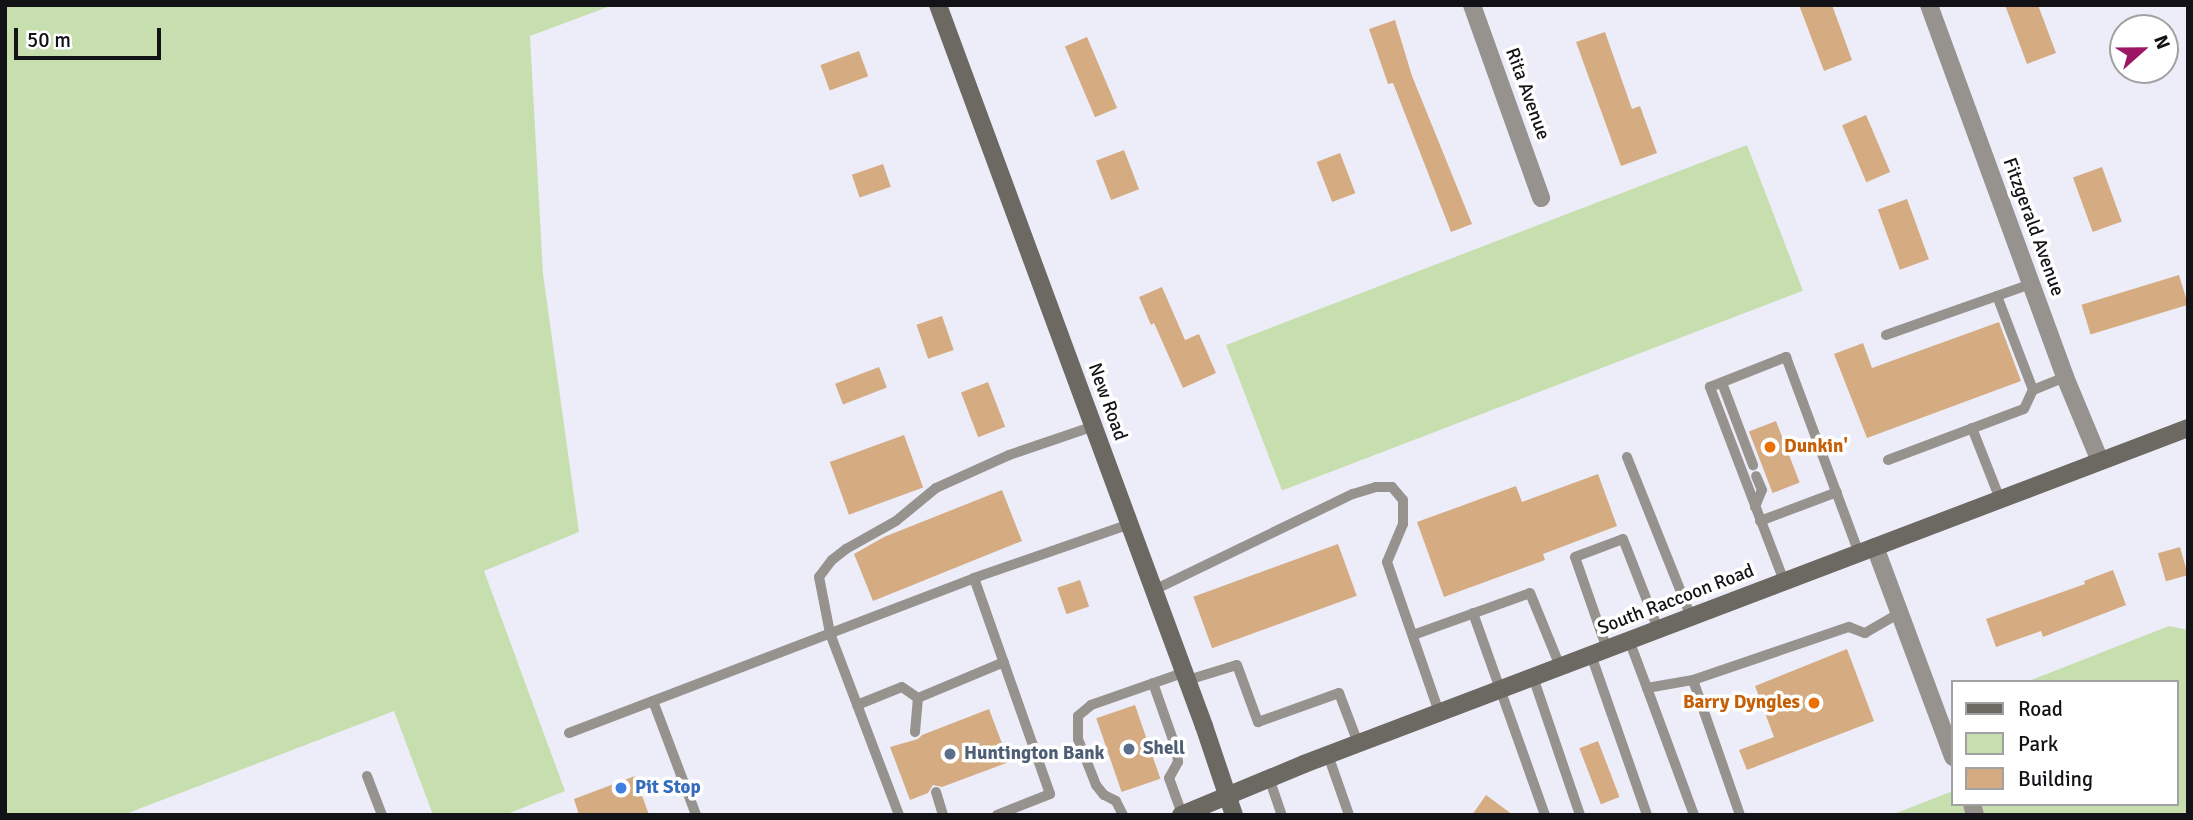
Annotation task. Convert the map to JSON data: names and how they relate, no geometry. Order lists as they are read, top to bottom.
{
  "streets": {
    "street": [
      "Rita Avenue",
      "Fitzgerald Avenue",
      "New Road",
      "South Raccoon Road"
    ]
  },
  "crossings": [
    ["Fitzgerald Avenue", "South Raccoon Road"],
    ["New Road", "South Raccoon Road"]
  ],
  "places": [
    "Dunkin'",
    "Barry Dyngles",
    "Shell",
    "Huntington Bank",
    "Pit Stop"
  ],
  "legend": ["Road", "Park", "Building"],
  "scale_bar": "50 m",
  "north": "right"
}
